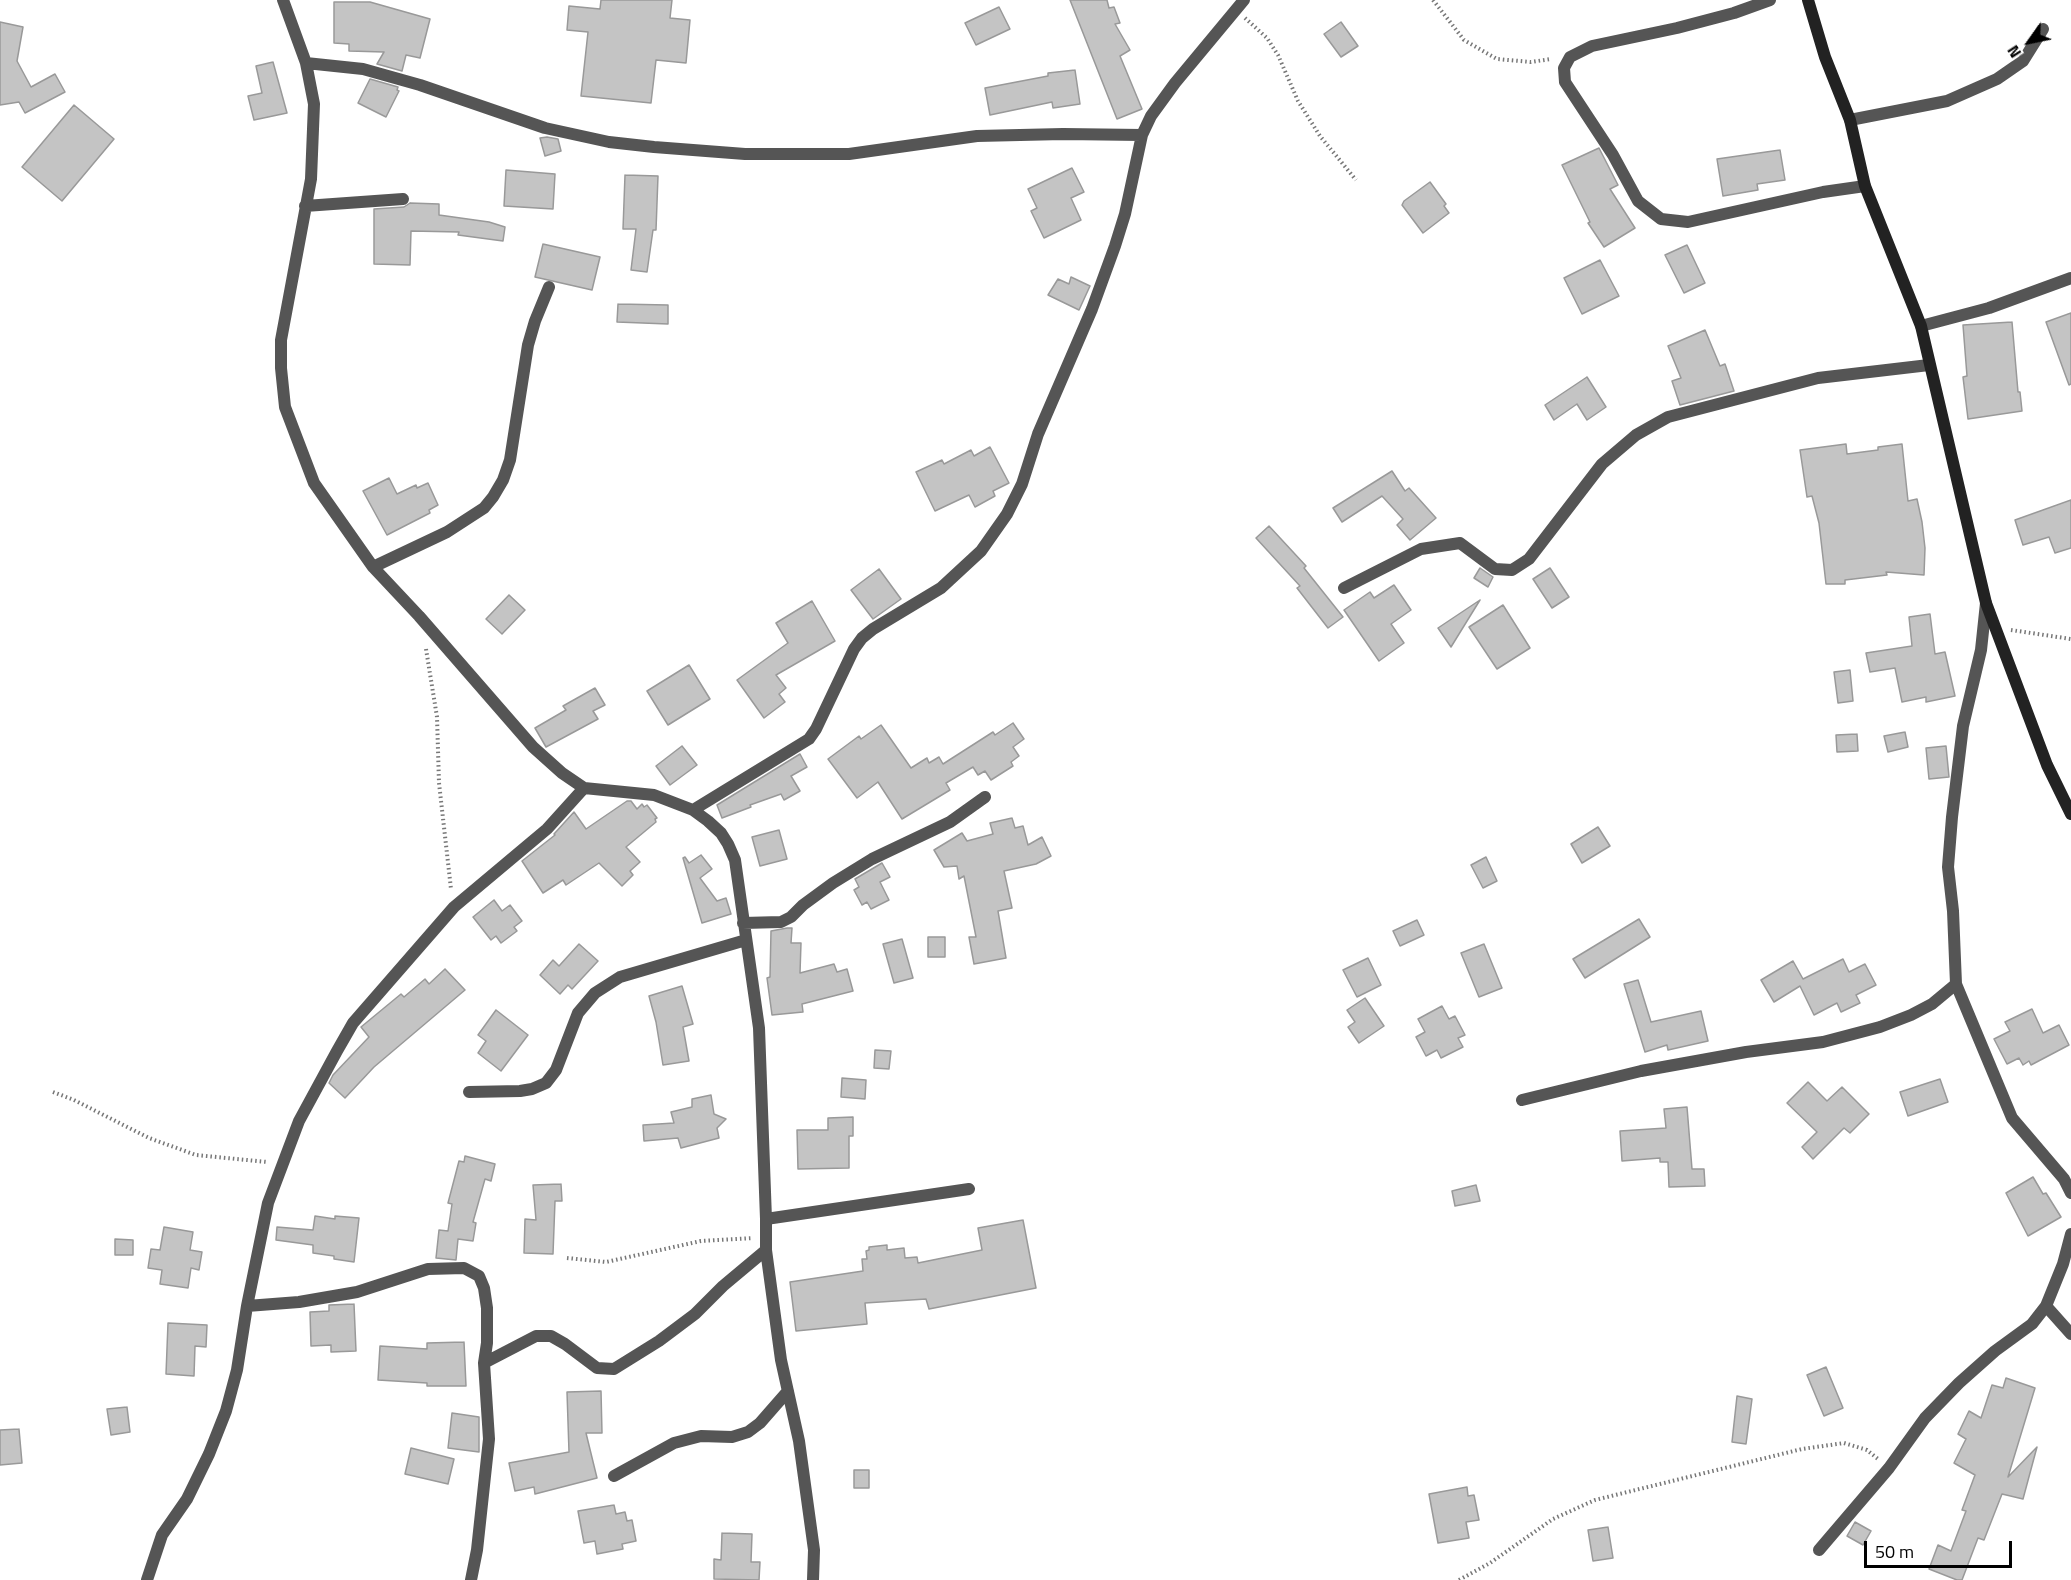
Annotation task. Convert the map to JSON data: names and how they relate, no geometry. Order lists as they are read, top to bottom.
{
  "scale_bar": "50 m",
  "north": "bottom left"
}
